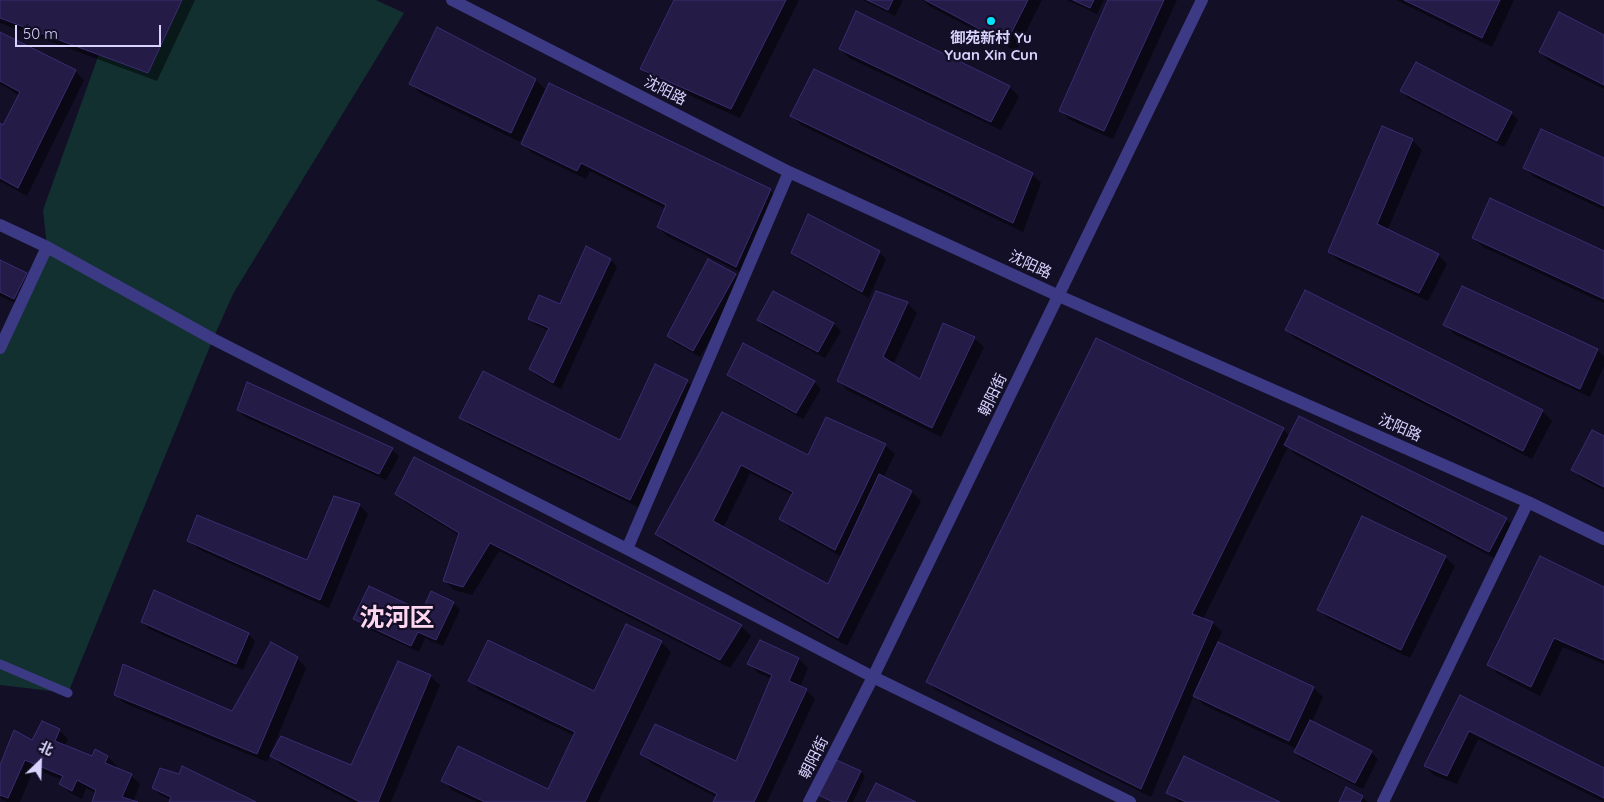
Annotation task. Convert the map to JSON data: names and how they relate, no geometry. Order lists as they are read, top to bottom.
{
  "streets": {
    "street": ["沈阳路", "朝阳街"]
  },
  "crossings": [
    ["沈阳路", "朝阳街"]
  ],
  "districts": ["沈河区"],
  "places": ["御苑新村 Yu Yuan Xin Cun"],
  "scale_bar": "50 m",
  "north": "top right"
}
